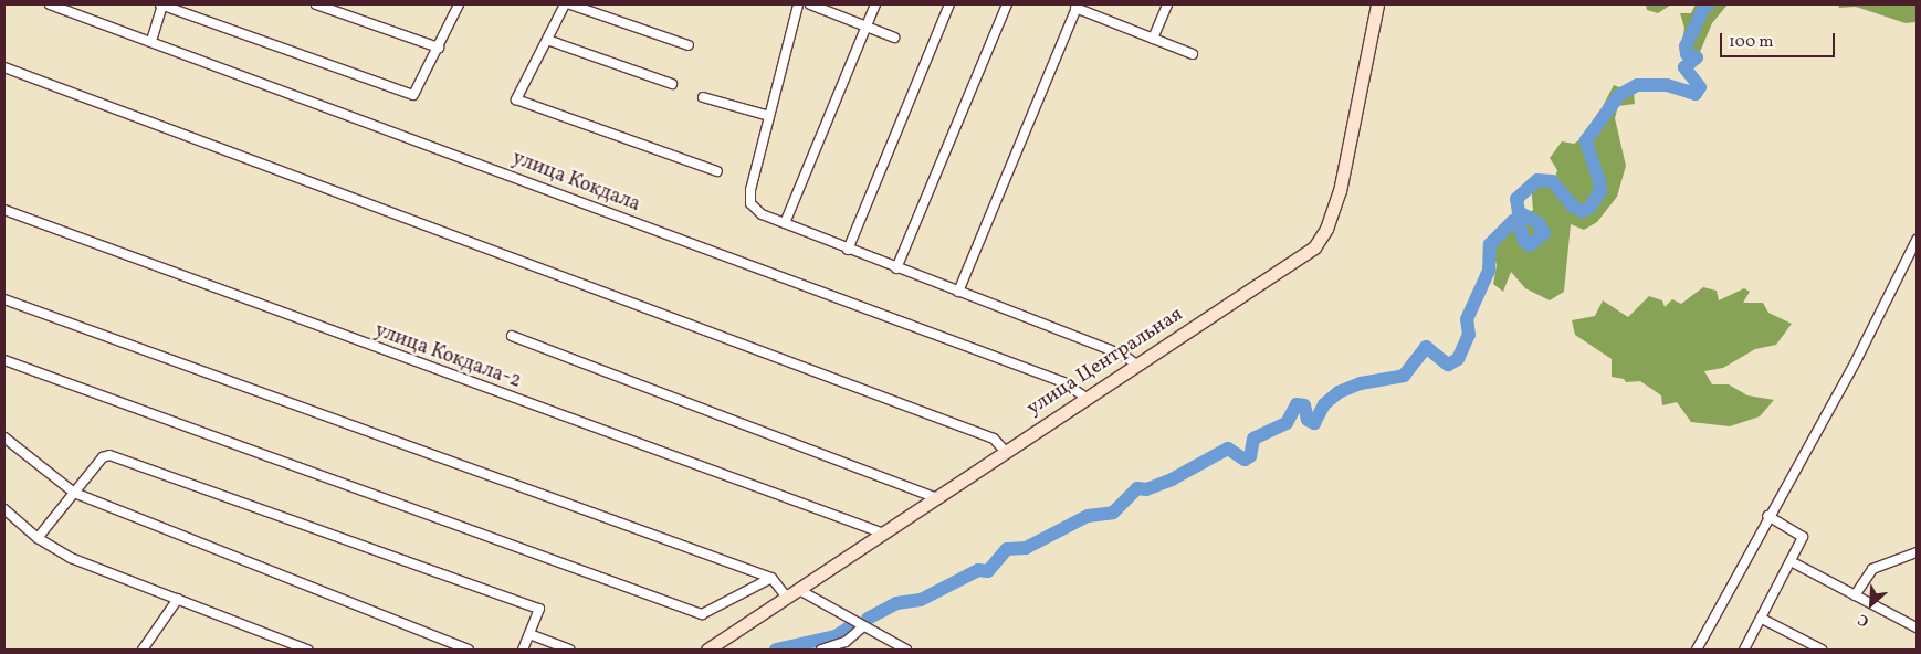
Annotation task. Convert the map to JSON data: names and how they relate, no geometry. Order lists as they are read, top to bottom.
{
  "streets": {
    "main road": ["улица Центральная"],
    "street": ["улица Кокдала", "улица Кокдала-2"]
  },
  "crossings": [
    ["улица Кокдала", "улица Центральная"],
    ["улица Кокдала-2", "улица Центральная"]
  ],
  "scale_bar": "100 m",
  "north": "bottom left"
}
